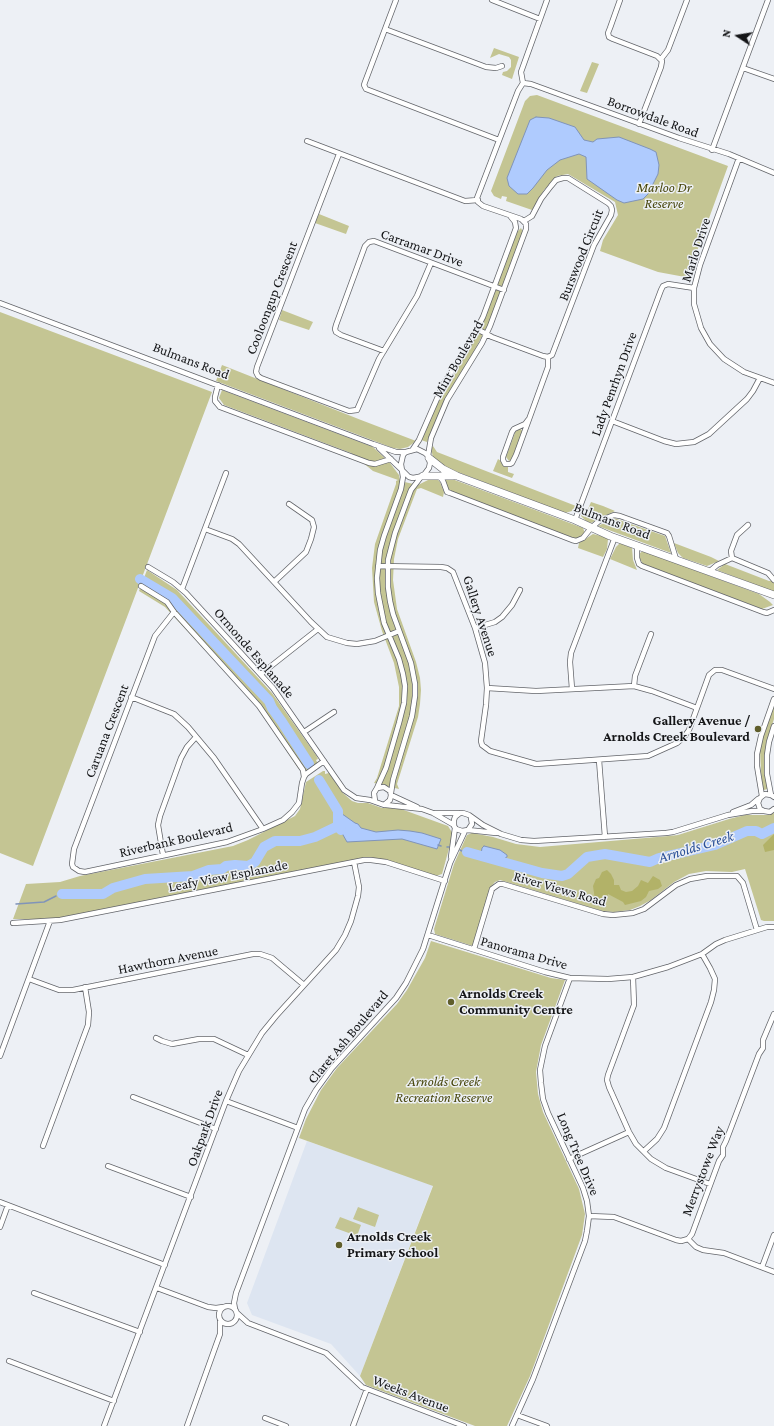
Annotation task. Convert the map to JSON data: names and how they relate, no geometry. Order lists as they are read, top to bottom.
{
  "streets": {
    "street": [
      "Borrowdale Road",
      "Carramar Drive",
      "Marlo Drive",
      "Burswood Circuit",
      "Cooloongup Crescent",
      "Mint Boulevard",
      "Bulmans Road",
      "Lady Penrhyn Drive",
      "Gallery Avenue",
      "Ormonde Esplanade",
      "Caruana Crescent",
      "Riverbank Boulevard",
      "Leafy View Esplanade",
      "River Views Road",
      "Panorama Drive",
      "Hawthorn Avenue",
      "Claret Ash Boulevard",
      "Oakpark Drive",
      "Long Tree Drive",
      "Merrystowe Way",
      "Weeks Avenue"
    ]
  },
  "crossings": [
    ["Borrowdale Road", "Marlo Drive"],
    ["Carramar Drive", "Cooloongup Crescent"],
    ["Carramar Drive", "Mint Boulevard"],
    ["Marlo Drive", "Lady Penrhyn Drive"],
    ["Burswood Circuit", "Mint Boulevard"],
    ["Mint Boulevard", "Bulmans Road"],
    ["Bulmans Road", "Lady Penrhyn Drive"],
    ["Caruana Crescent", "Riverbank Boulevard"],
    ["Leafy View Esplanade", "Claret Ash Boulevard"],
    ["Leafy View Esplanade", "Oakpark Drive"],
    ["River Views Road", "Panorama Drive"],
    ["Panorama Drive", "Claret Ash Boulevard"],
    ["Panorama Drive", "Long Tree Drive"],
    ["Hawthorn Avenue", "Oakpark Drive"],
    ["Claret Ash Boulevard", "Weeks Avenue"]
  ],
  "water": ["Arnolds Creek"],
  "parks": ["Marloo Dr Reserve", "Arnolds Creek Recreation Reserve"],
  "places": ["Gallery Avenue / Arnolds Creek Boulevard", "Arnolds Creek Community Centre", "Arnolds Creek Primary School"],
  "north": "left"
}
